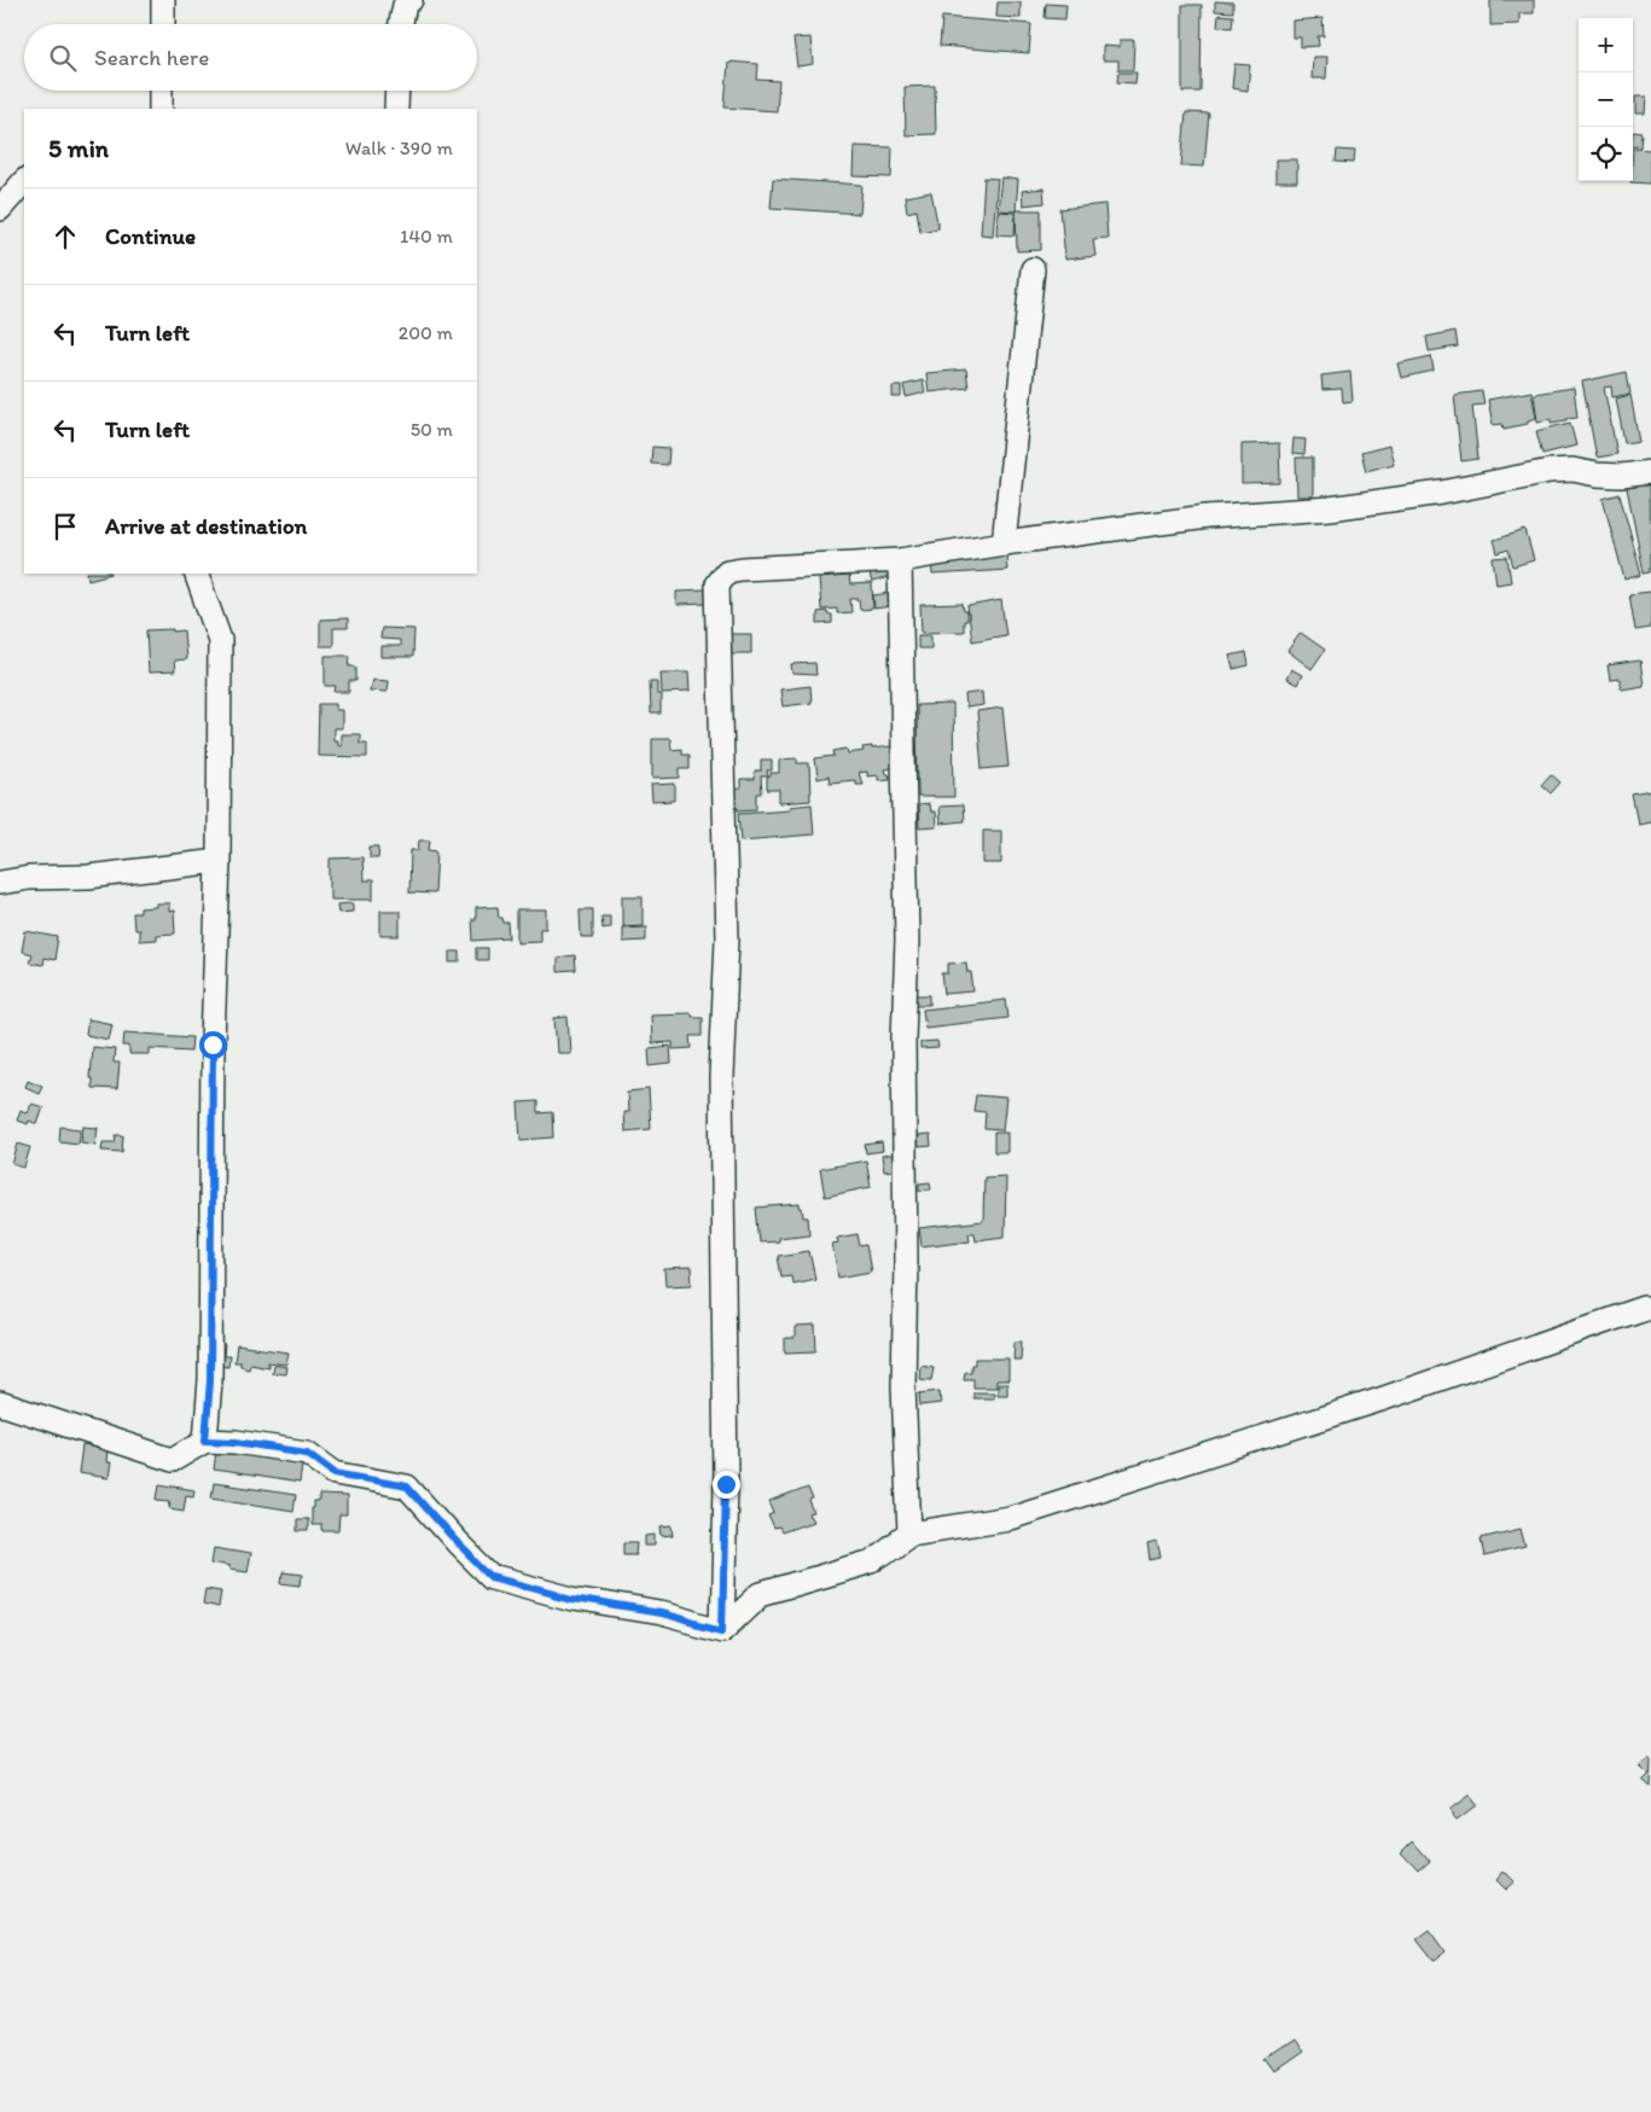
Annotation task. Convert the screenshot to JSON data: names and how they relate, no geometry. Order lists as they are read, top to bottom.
{
  "page": {
    "map_buttons": ["+", "−"],
    "search": "Search here",
    "heading": ["5 min", "Walk · 390 m"],
    "list": [
      ["Continue", "140 m"],
      ["Turn left", "200 m"],
      ["Turn left", "50 m"],
      "Arrive at destination"
    ]
  }
}
